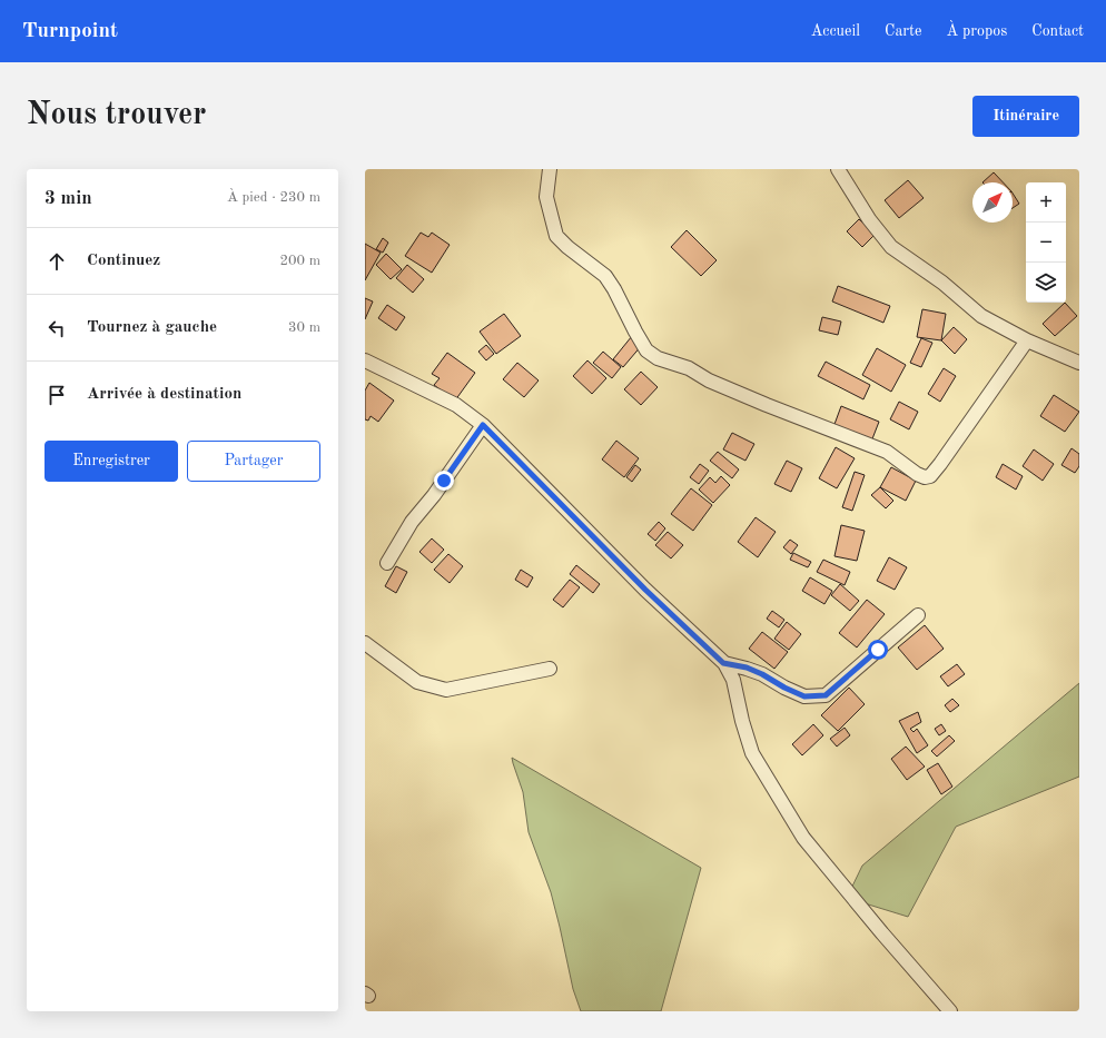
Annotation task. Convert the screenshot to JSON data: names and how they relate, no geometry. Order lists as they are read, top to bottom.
{
  "north": "top right",
  "page": {
    "header": "Turnpoint",
    "nav": [
      "Accueil",
      "Carte",
      "À propos",
      "Contact"
    ],
    "buttons": [
      "Itinéraire",
      ["Enregistrer", "Partager"]
    ],
    "title": "Nous trouver",
    "heading": ["3 min", "À pied · 230 m"],
    "map_buttons": ["+", "−"],
    "list": [
      ["Continuez", "200 m"],
      ["Tournez à gauche", "30 m"],
      "Arrivée à destination"
    ]
  }
}
